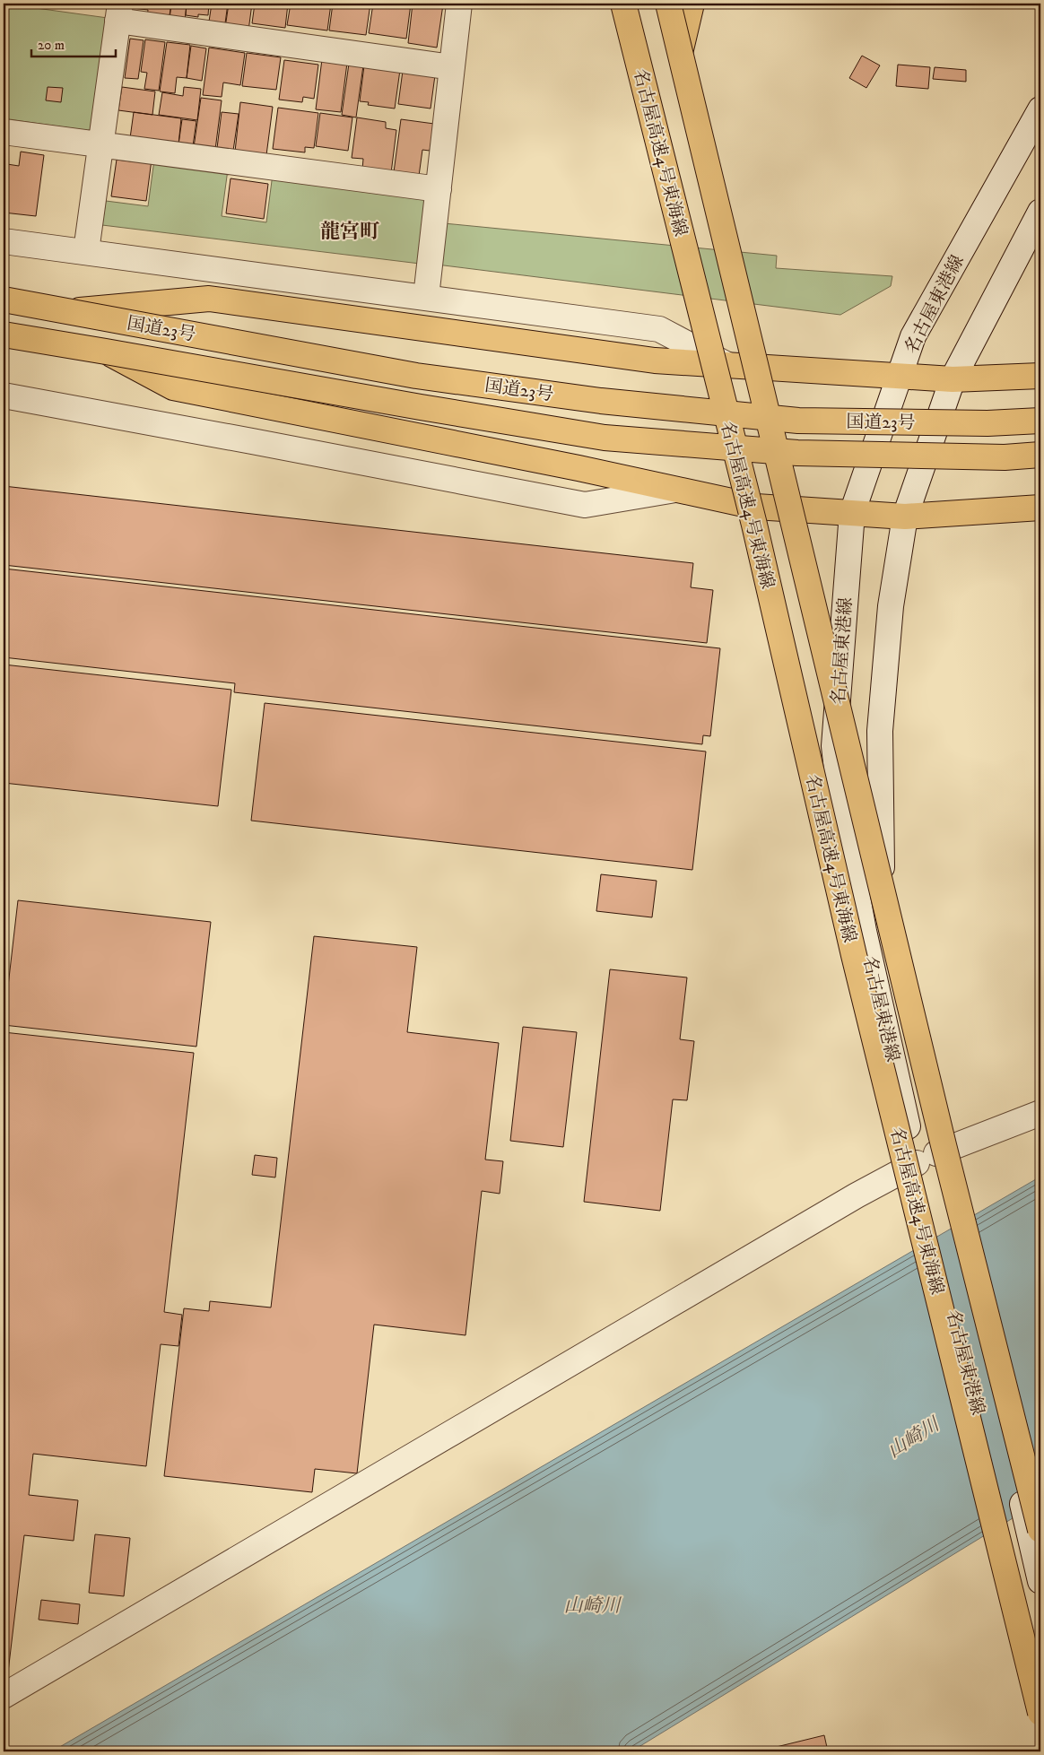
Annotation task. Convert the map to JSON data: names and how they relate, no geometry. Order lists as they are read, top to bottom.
{
  "streets": {
    "highway": ["名古屋高速4号東海線", "国道23号"],
    "street": ["名古屋東港線"]
  },
  "districts": ["龍宮町"],
  "water": ["山崎川"],
  "scale_bar": "20 m"
}
